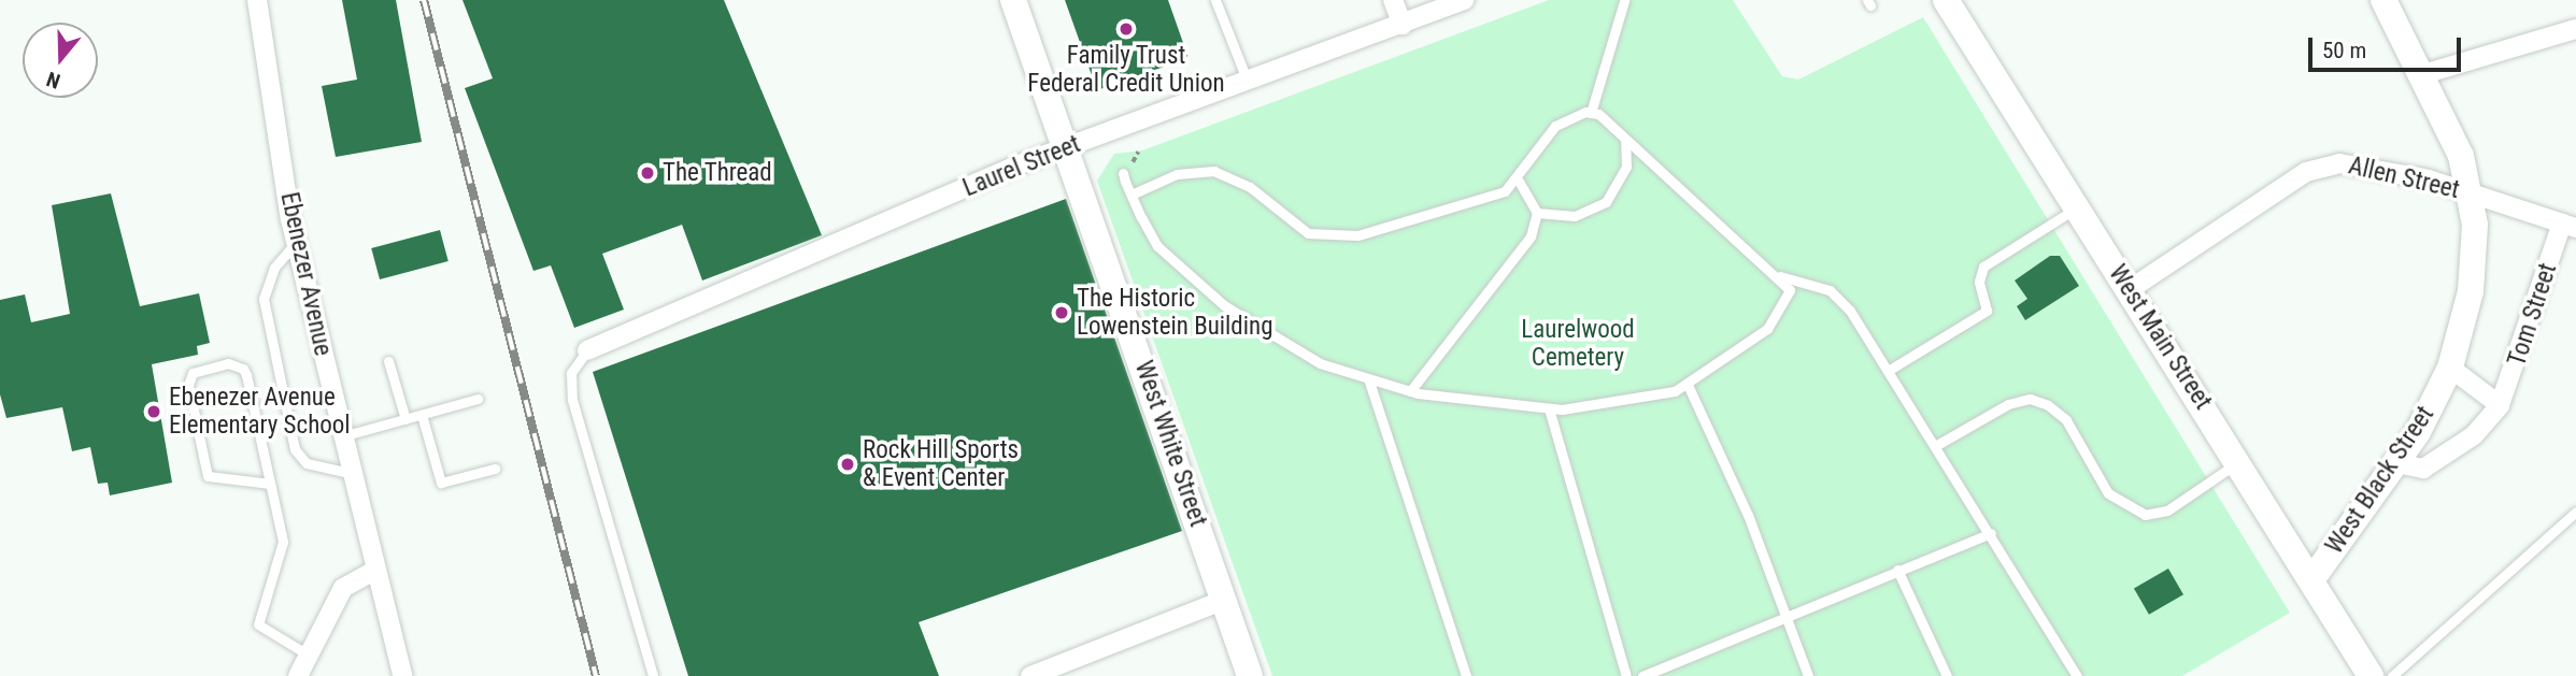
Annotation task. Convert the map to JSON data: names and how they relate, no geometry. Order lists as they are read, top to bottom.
{
  "streets": {
    "street": [
      "Laurel Street",
      "Allen Street",
      "Ebenezer Avenue",
      "Tom Street",
      "West Main Street",
      "West White Street",
      "West Black Street"
    ]
  },
  "crossings": [
    ["Laurel Street", "West White Street"],
    ["Allen Street", "Tom Street"],
    ["Allen Street", "West Main Street"],
    ["Allen Street", "West Black Street"],
    ["Tom Street", "West Black Street"],
    ["West Main Street", "West Black Street"]
  ],
  "parks": ["Laurelwood Cemetery"],
  "places": [
    "Family Trust Federal Credit Union",
    "The Thread",
    "The Historic Lowenstein Building",
    "Ebenezer Avenue Elementary School",
    "Rock Hill Sports & Event Center"
  ],
  "scale_bar": "50 m",
  "north": "bottom"
}
